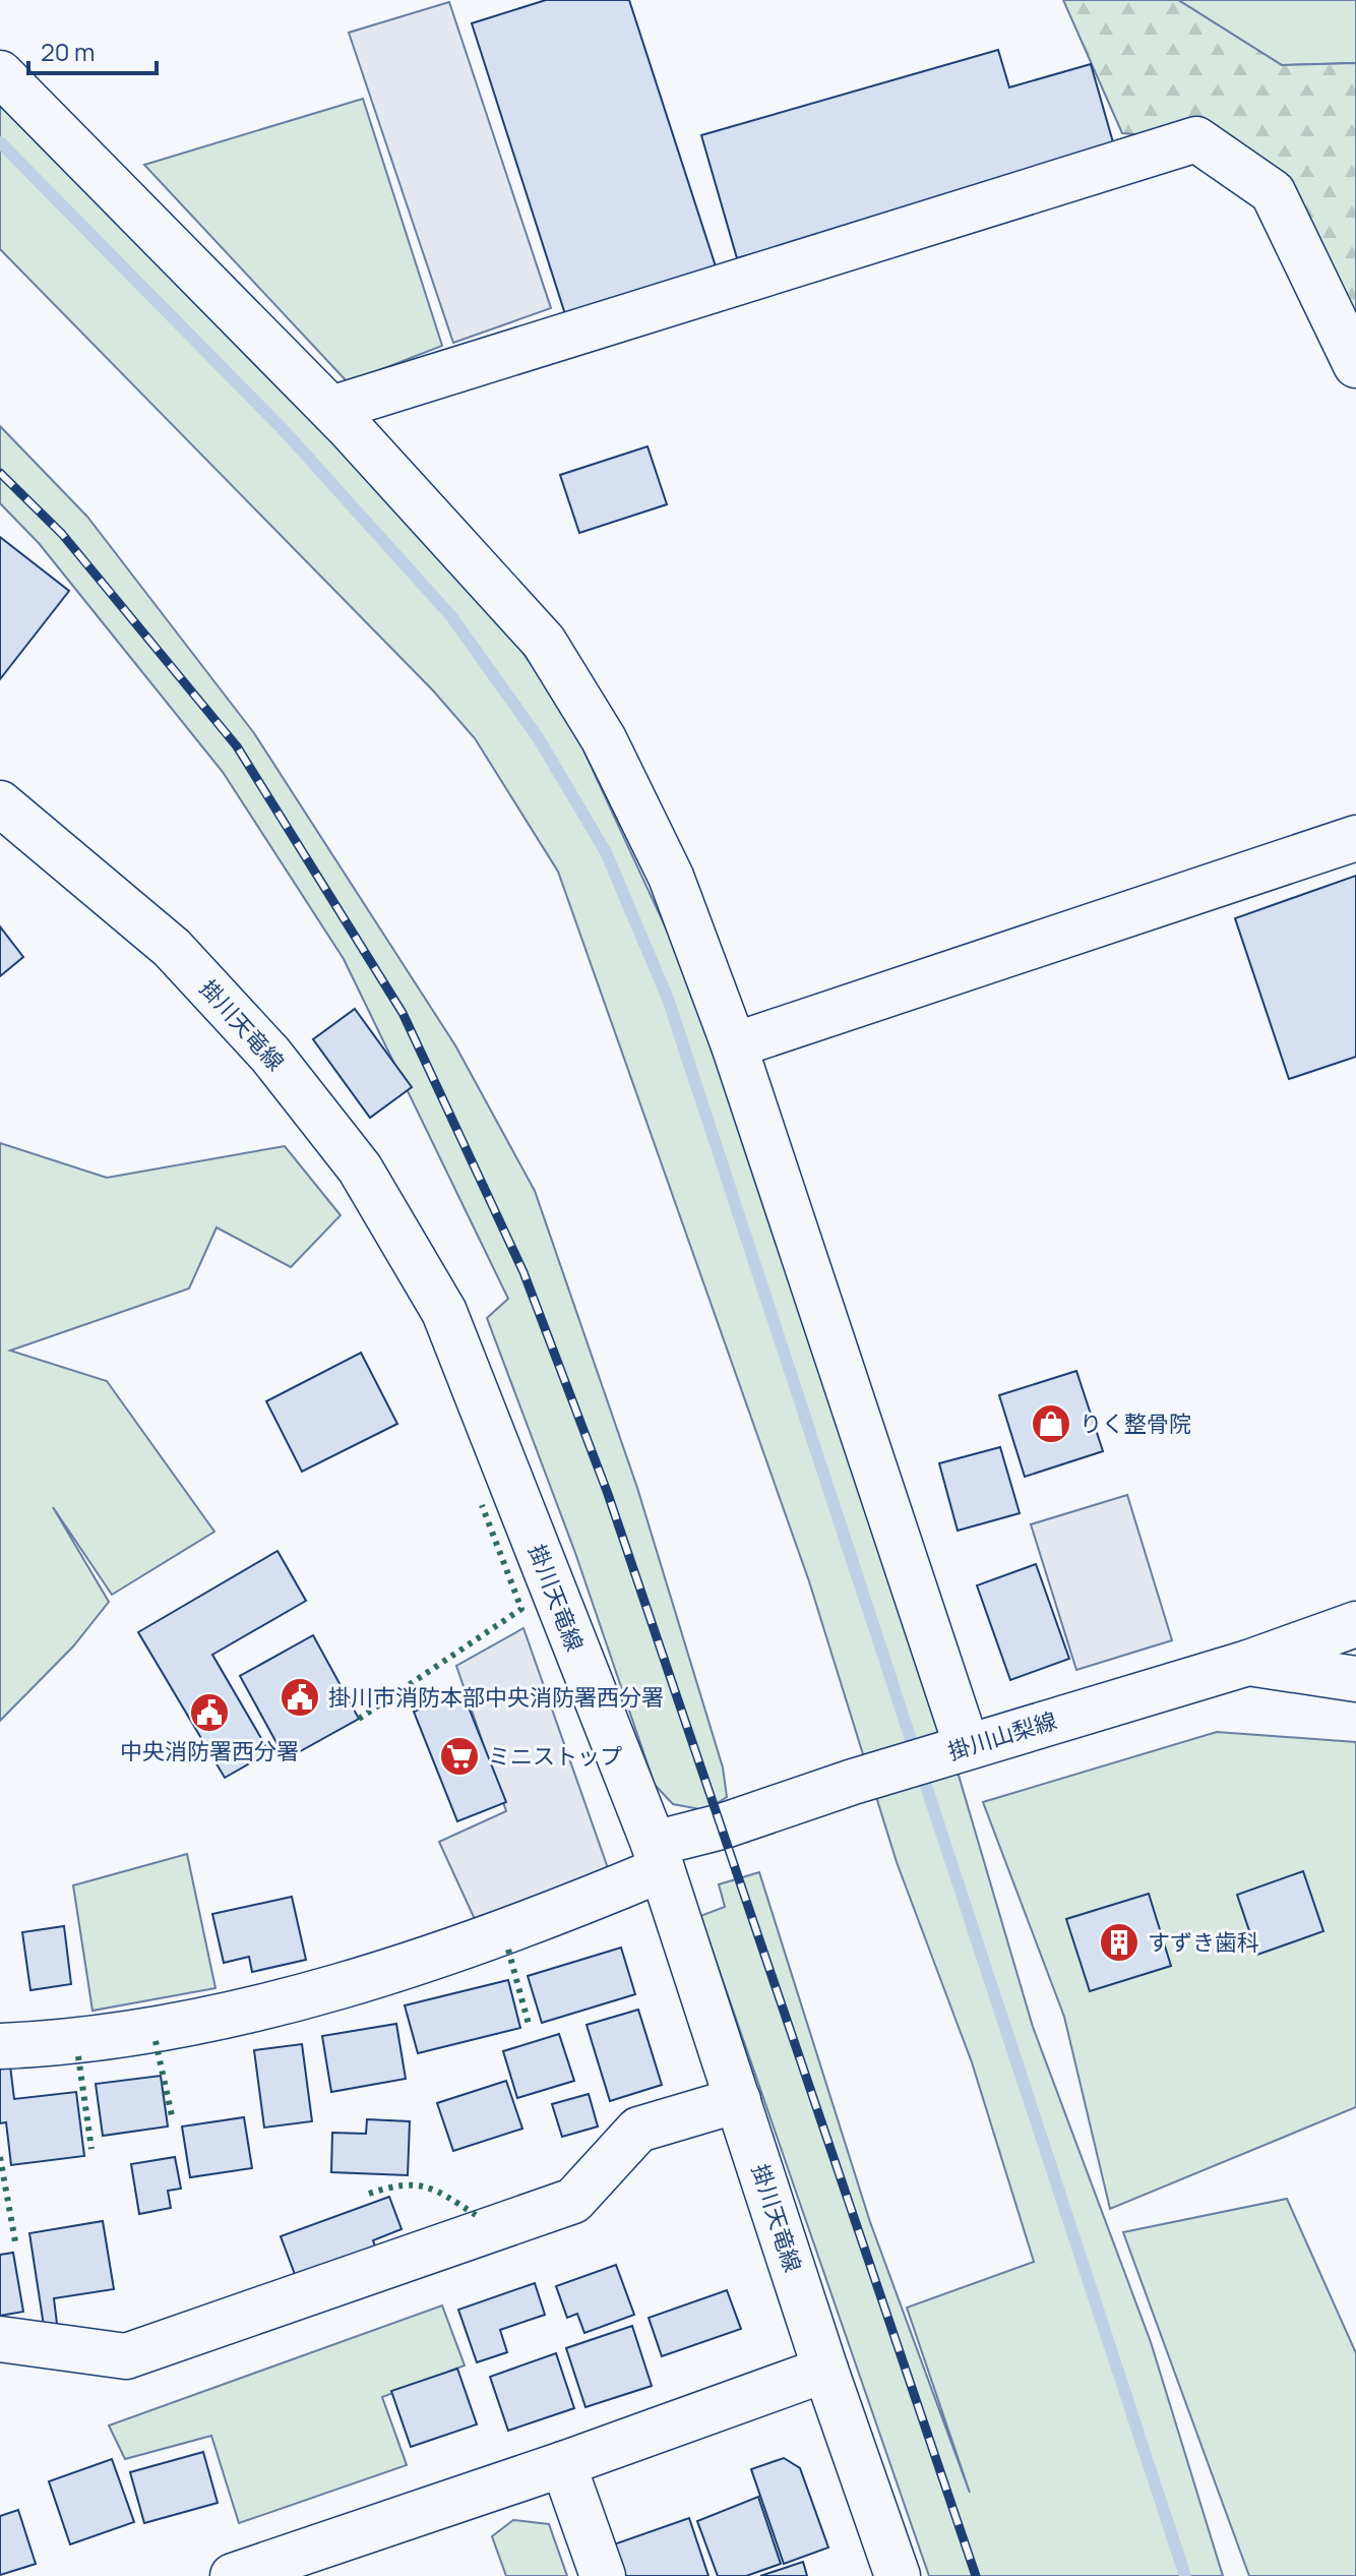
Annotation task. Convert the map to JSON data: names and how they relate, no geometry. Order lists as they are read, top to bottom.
{
  "streets": {
    "street": ["掛川天竜線", "掛川山梨線"]
  },
  "crossings": [
    ["掛川天竜線", "掛川山梨線"]
  ],
  "places": {
    "shop": ["りく整骨院"],
    "public building": ["掛川市消防本部中央消防署西分署", "中央消防署西分署"],
    "supermarket": ["ミニストップ"],
    "building": ["すずき歯科"]
  },
  "scale_bar": "20 m"
}
